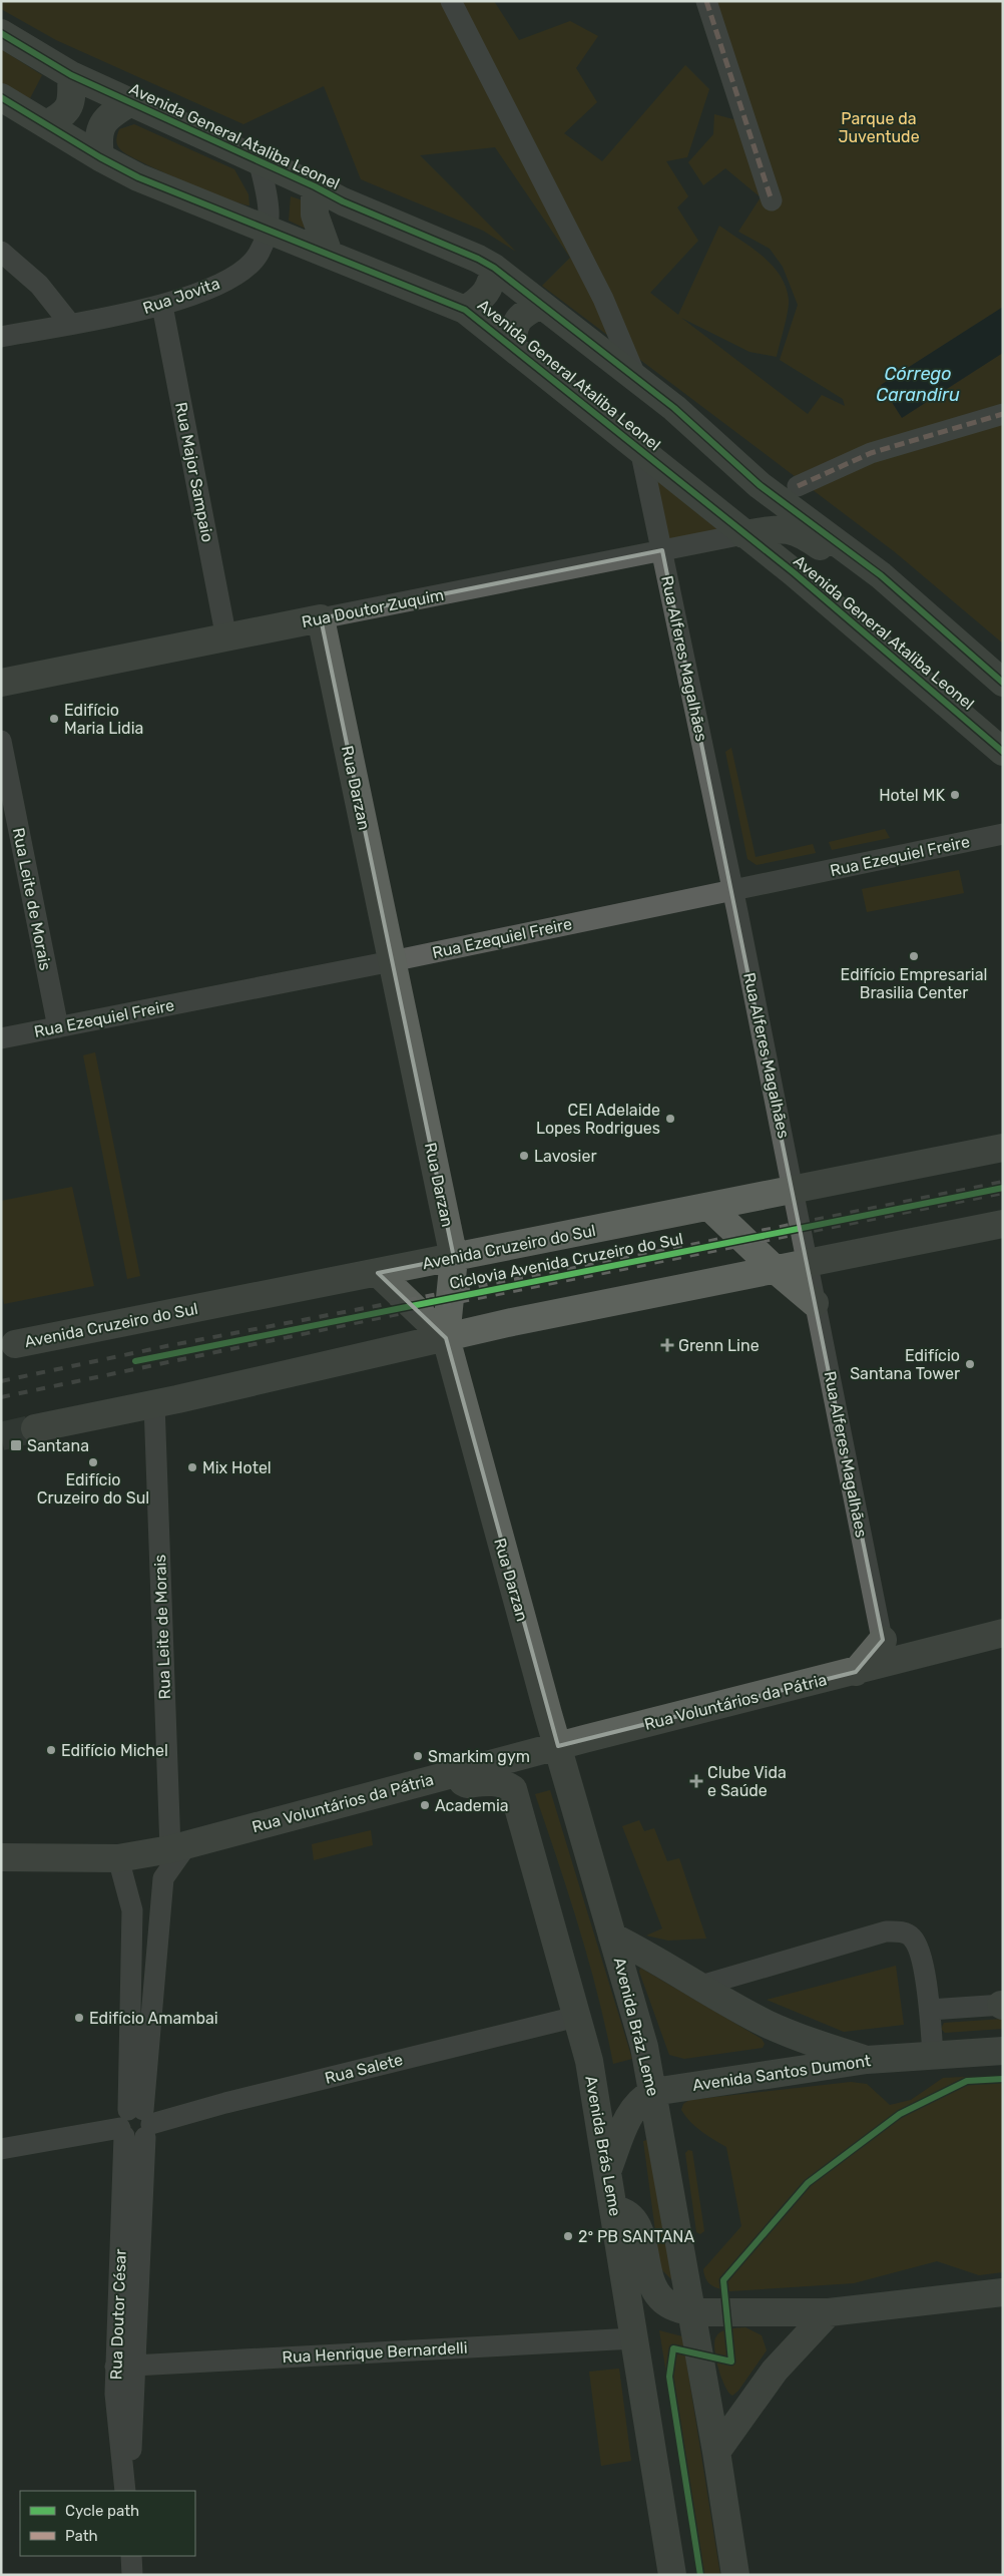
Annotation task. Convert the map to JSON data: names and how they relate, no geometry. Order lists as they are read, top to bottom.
{
  "streets": {
    "main road": [
      "Avenida General Ataliba Leonel",
      "Rua Doutor Zuquim",
      "Rua Darzan",
      "Avenida Cruzeiro do Sul",
      "Rua Voluntários da Pátria",
      "Avenida Bráz Leme",
      "Avenida Santos Dumont",
      "Avenida Brás Leme"
    ],
    "street": [
      "Rua Jovita",
      "Rua Major Sampaio",
      "Rua Alferes Magalhães",
      "Rua Ezequiel Freire",
      "Rua Leite de Morais",
      "Rua Salete",
      "Rua Doutor César",
      "Rua Henrique Bernardelli"
    ],
    "cycle path": ["Ciclovia Avenida Cruzeiro do Sul"]
  },
  "crossings": [
    ["Avenida General Ataliba Leonel", "Rua Jovita"],
    ["Avenida General Ataliba Leonel", "Rua Doutor Zuquim"],
    ["Avenida General Ataliba Leonel", "Rua Alferes Magalhães"],
    ["Rua Jovita", "Rua Major Sampaio"],
    ["Rua Major Sampaio", "Rua Doutor Zuquim"],
    ["Rua Doutor Zuquim", "Rua Alferes Magalhães"],
    ["Rua Doutor Zuquim", "Rua Darzan"],
    ["Rua Alferes Magalhães", "Rua Ezequiel Freire"],
    ["Rua Alferes Magalhães", "Avenida Cruzeiro do Sul"],
    ["Rua Alferes Magalhães", "Rua Voluntários da Pátria"],
    ["Rua Darzan", "Rua Ezequiel Freire"],
    ["Rua Darzan", "Avenida Cruzeiro do Sul"],
    ["Rua Darzan", "Rua Voluntários da Pátria"],
    ["Rua Darzan", "Avenida Bráz Leme"],
    ["Rua Ezequiel Freire", "Rua Leite de Morais"],
    ["Rua Leite de Morais", "Rua Voluntários da Pátria"],
    ["Rua Leite de Morais", "Rua Doutor César"],
    ["Rua Voluntários da Pátria", "Avenida Bráz Leme"],
    ["Rua Voluntários da Pátria", "Avenida Brás Leme"],
    ["Rua Voluntários da Pátria", "Rua Doutor César"],
    ["Avenida Bráz Leme", "Avenida Santos Dumont"],
    ["Rua Salete", "Avenida Brás Leme"],
    ["Rua Salete", "Rua Doutor César"],
    ["Avenida Brás Leme", "Rua Henrique Bernardelli"],
    ["Rua Doutor César", "Rua Henrique Bernardelli"]
  ],
  "water": ["Córrego Carandiru"],
  "parks": ["Parque da Juventude"],
  "places": {
    "other": [
      "Edifício Maria Lidia",
      "Hotel MK",
      "Edifício Empresarial Brasilia Center",
      "CEI Adelaide Lopes Rodrigues",
      "Lavosier",
      "Edifício Santana Tower",
      "Edifício Cruzeiro do Sul",
      "Mix Hotel",
      "Edifício Michel",
      "Smarkim gym",
      "Academia",
      "Edifício Amambai",
      "2º PB SANTANA"
    ],
    "health": ["Grenn Line", "Clube Vida e Saúde"],
    "transit": ["Santana"]
  },
  "legend": ["Cycle path", "Path"]
}
